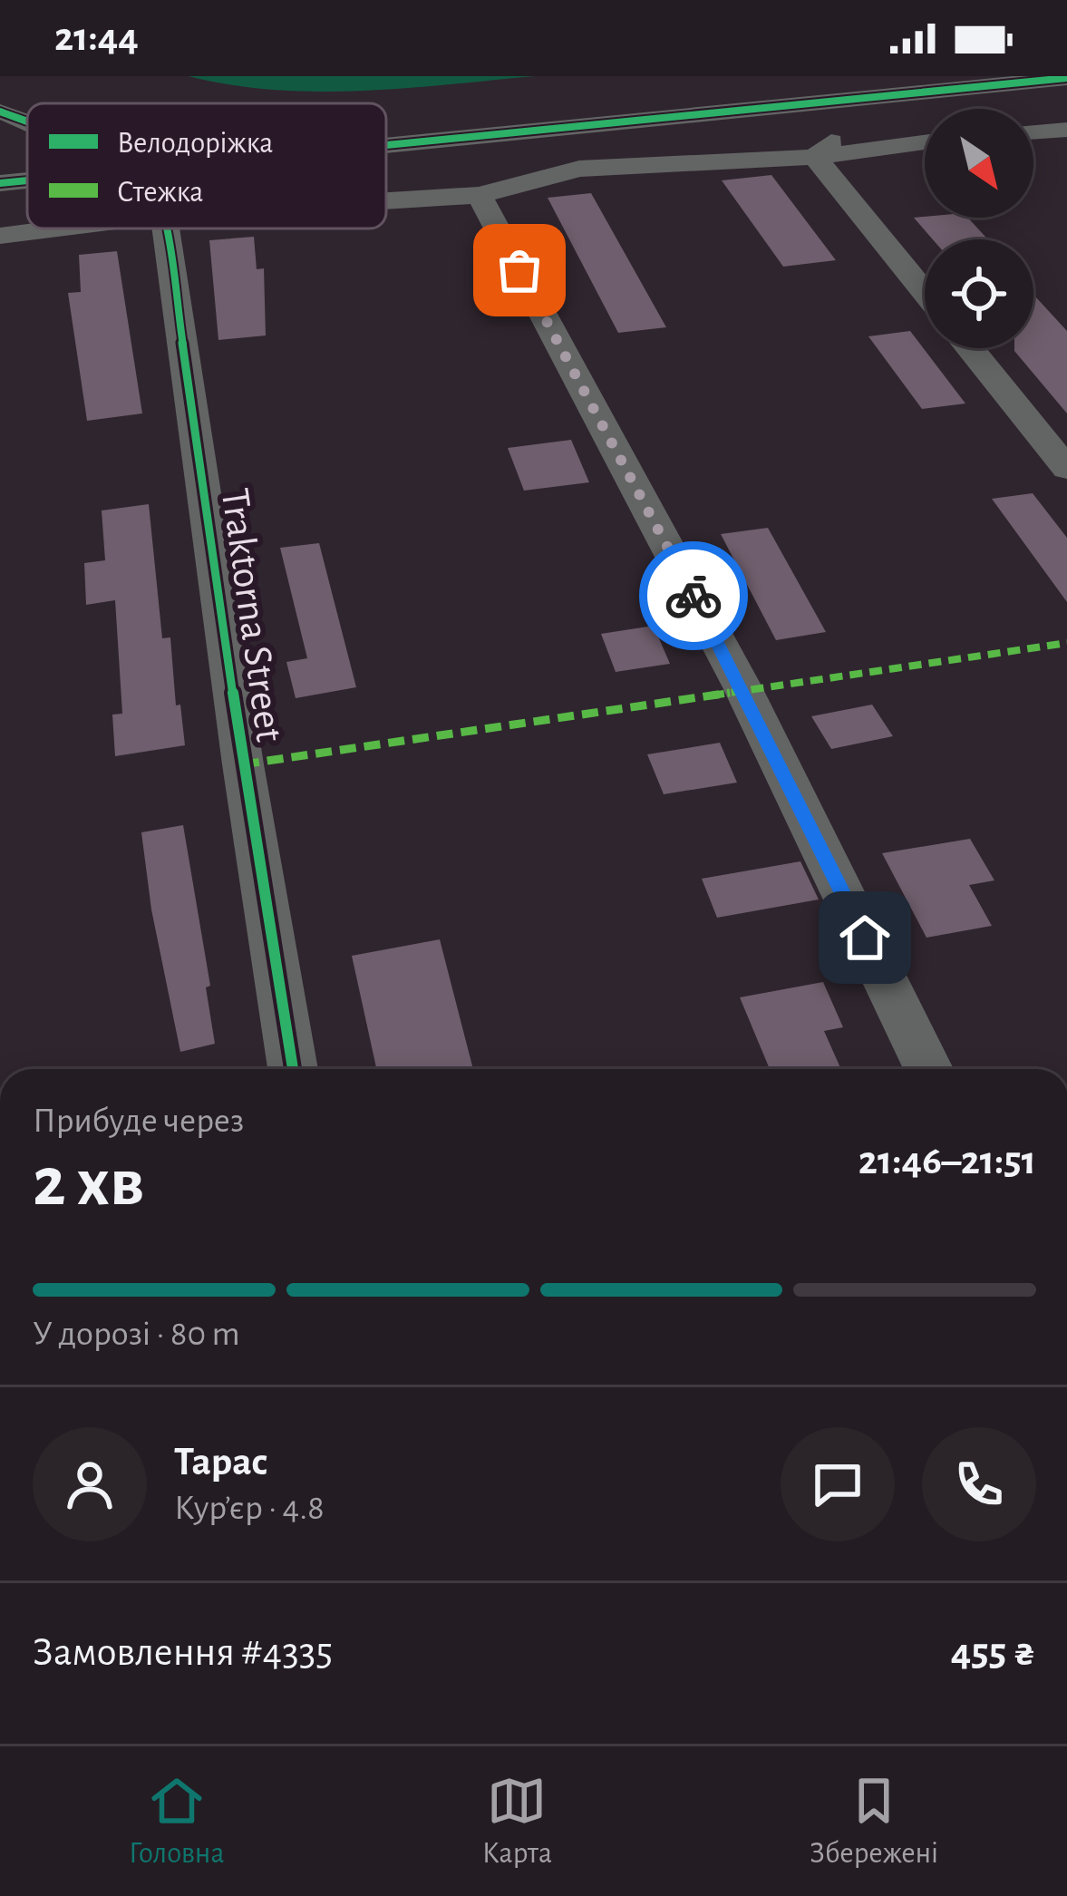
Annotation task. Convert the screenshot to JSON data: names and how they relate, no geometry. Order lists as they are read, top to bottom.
{
  "streets": {
    "street": ["Traktorna Street"]
  },
  "legend": ["Велодоріжка", "Стежка"],
  "north": "bottom right",
  "page": {
    "status": "21:44",
    "heading": ["2 хв", "Прибуде через", "21:46–21:51"],
    "panel": [
      "Тарас",
      "Кур’єр · 4.8",
      "Замовлення #4335",
      "455 ₴"
    ],
    "bar": "У дорозі · 80 m",
    "tabs": ["Головна", "Карта", "Збережені"]
  }
}
